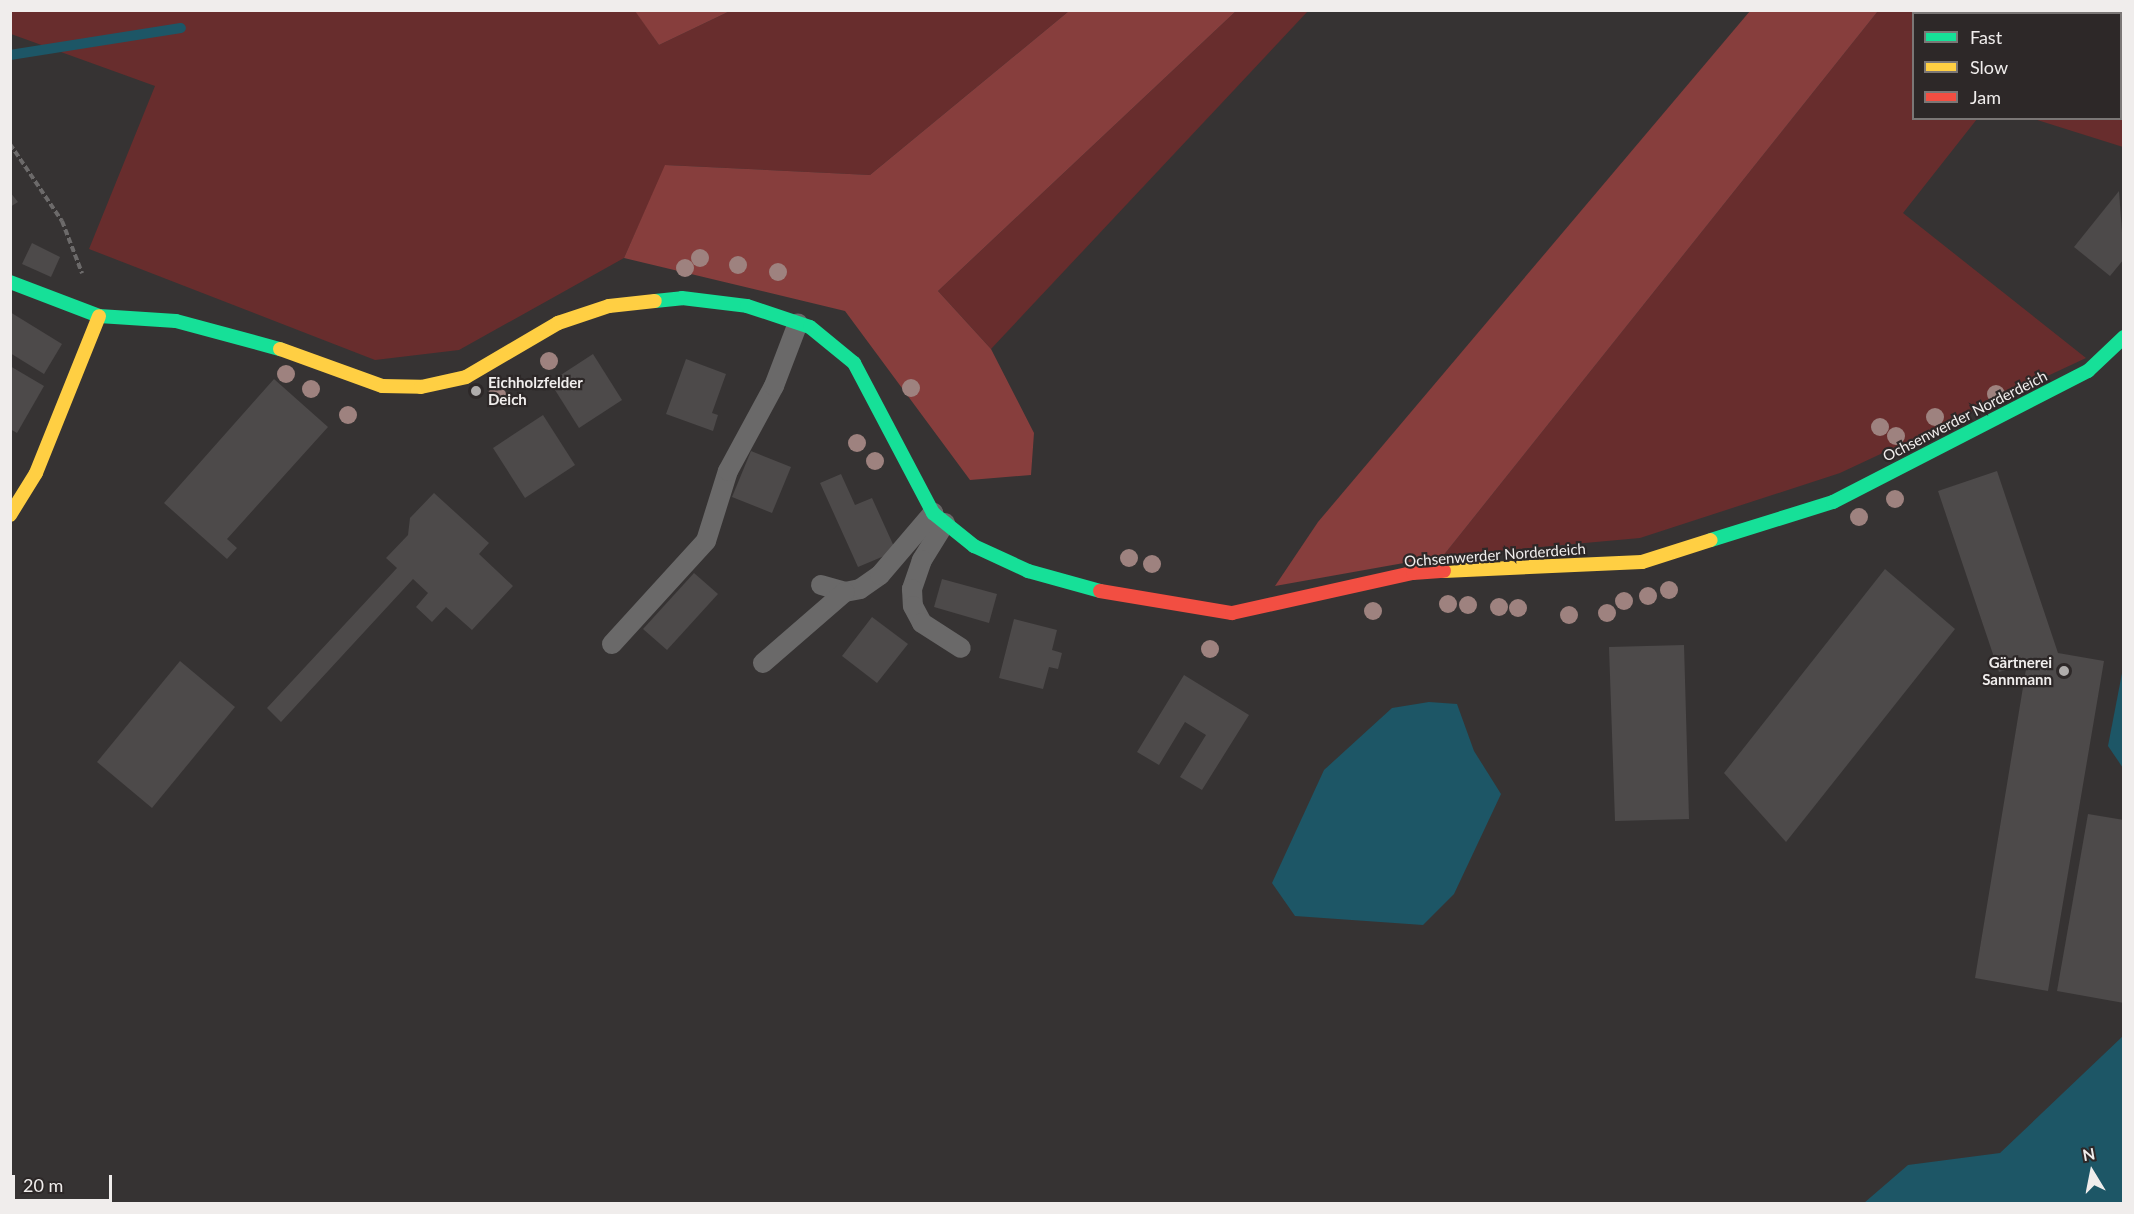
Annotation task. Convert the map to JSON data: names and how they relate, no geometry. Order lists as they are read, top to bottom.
{
  "streets": {
    "street": ["Ochsenwerder Norderdeich"]
  },
  "places": ["Eichholzfelder Deich", "Gärtnerei Sannmann"],
  "legend": ["Fast", "Slow", "Jam"],
  "scale_bar": "20 m",
  "north": "top"
}
